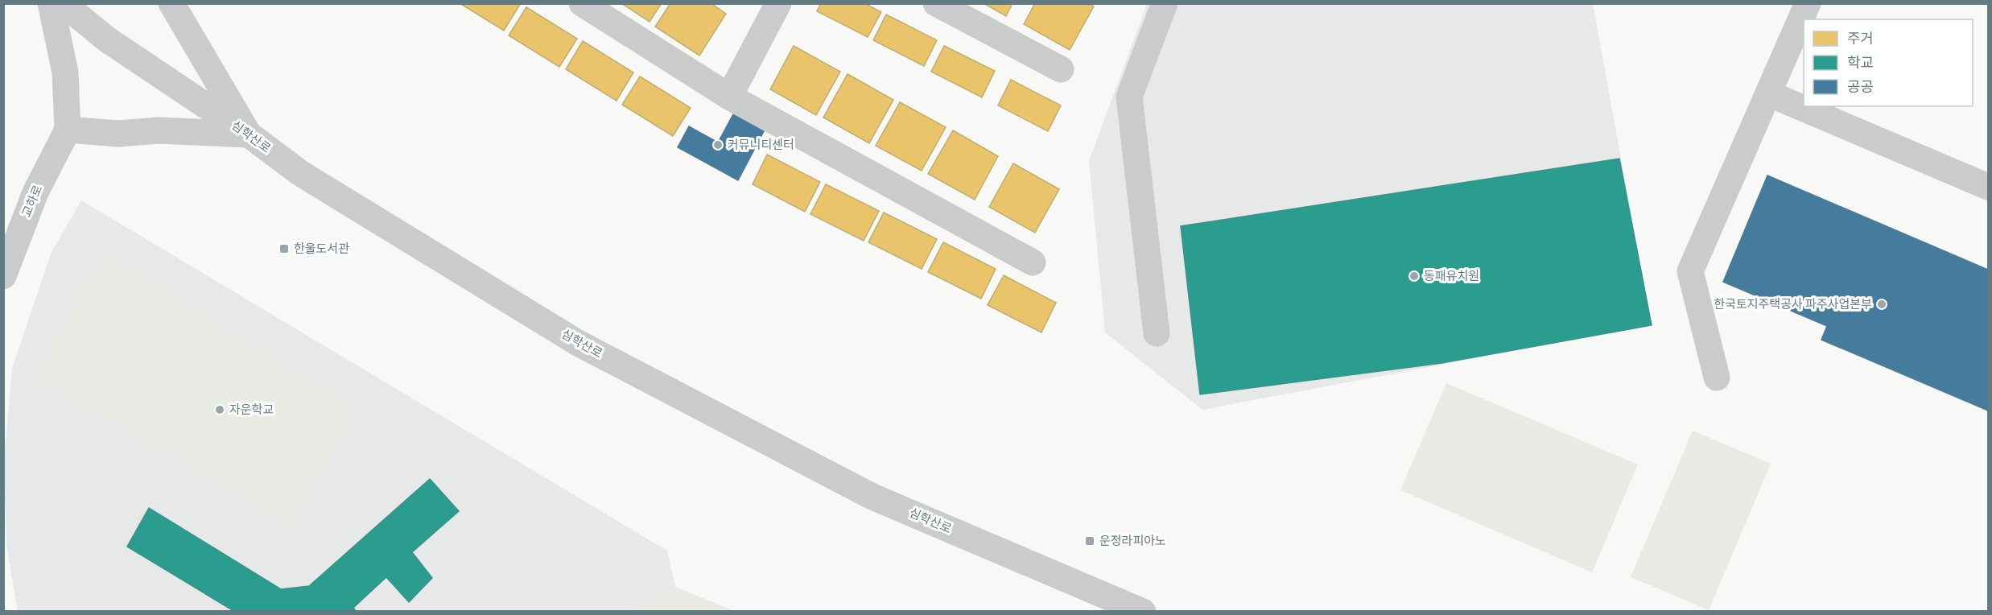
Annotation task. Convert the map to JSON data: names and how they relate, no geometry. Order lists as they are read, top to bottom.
{
  "streets": {
    "street": ["심학산로", "교하로"]
  },
  "places": {
    "other": [
      "커뮤니티센터",
      "동패유치원",
      "한국토지주택공사 파주사업본부",
      "자운학교"
    ],
    "transit": ["한울도서관", "운정라피아노"]
  },
  "legend": ["주거", "학교", "공공"]
}
